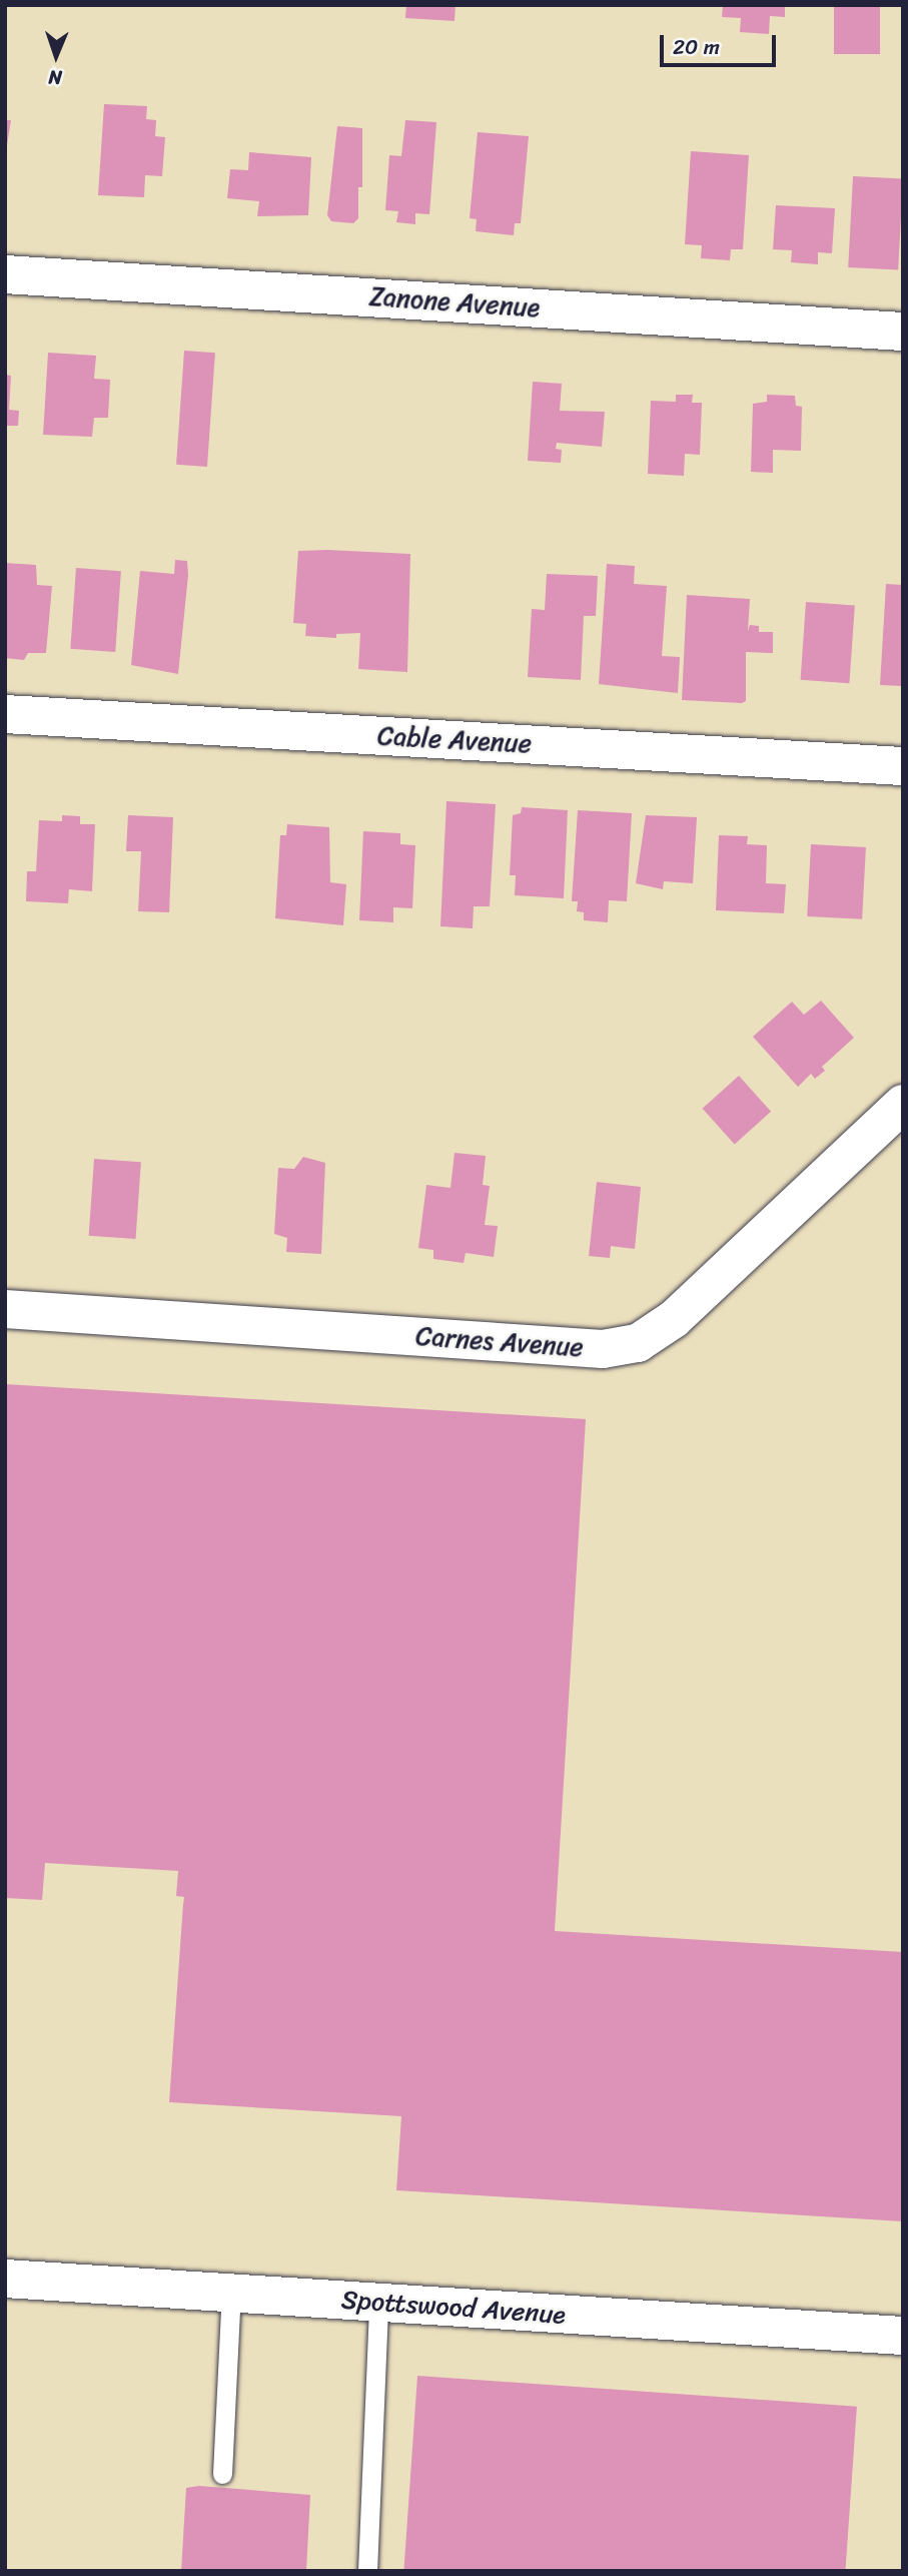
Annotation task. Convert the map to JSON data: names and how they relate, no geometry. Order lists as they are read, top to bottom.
{
  "streets": {
    "street": [
      "Zanone Avenue",
      "Cable Avenue",
      "Carnes Avenue",
      "Spottswood Avenue"
    ]
  },
  "scale_bar": "20 m",
  "north": "bottom"
}
